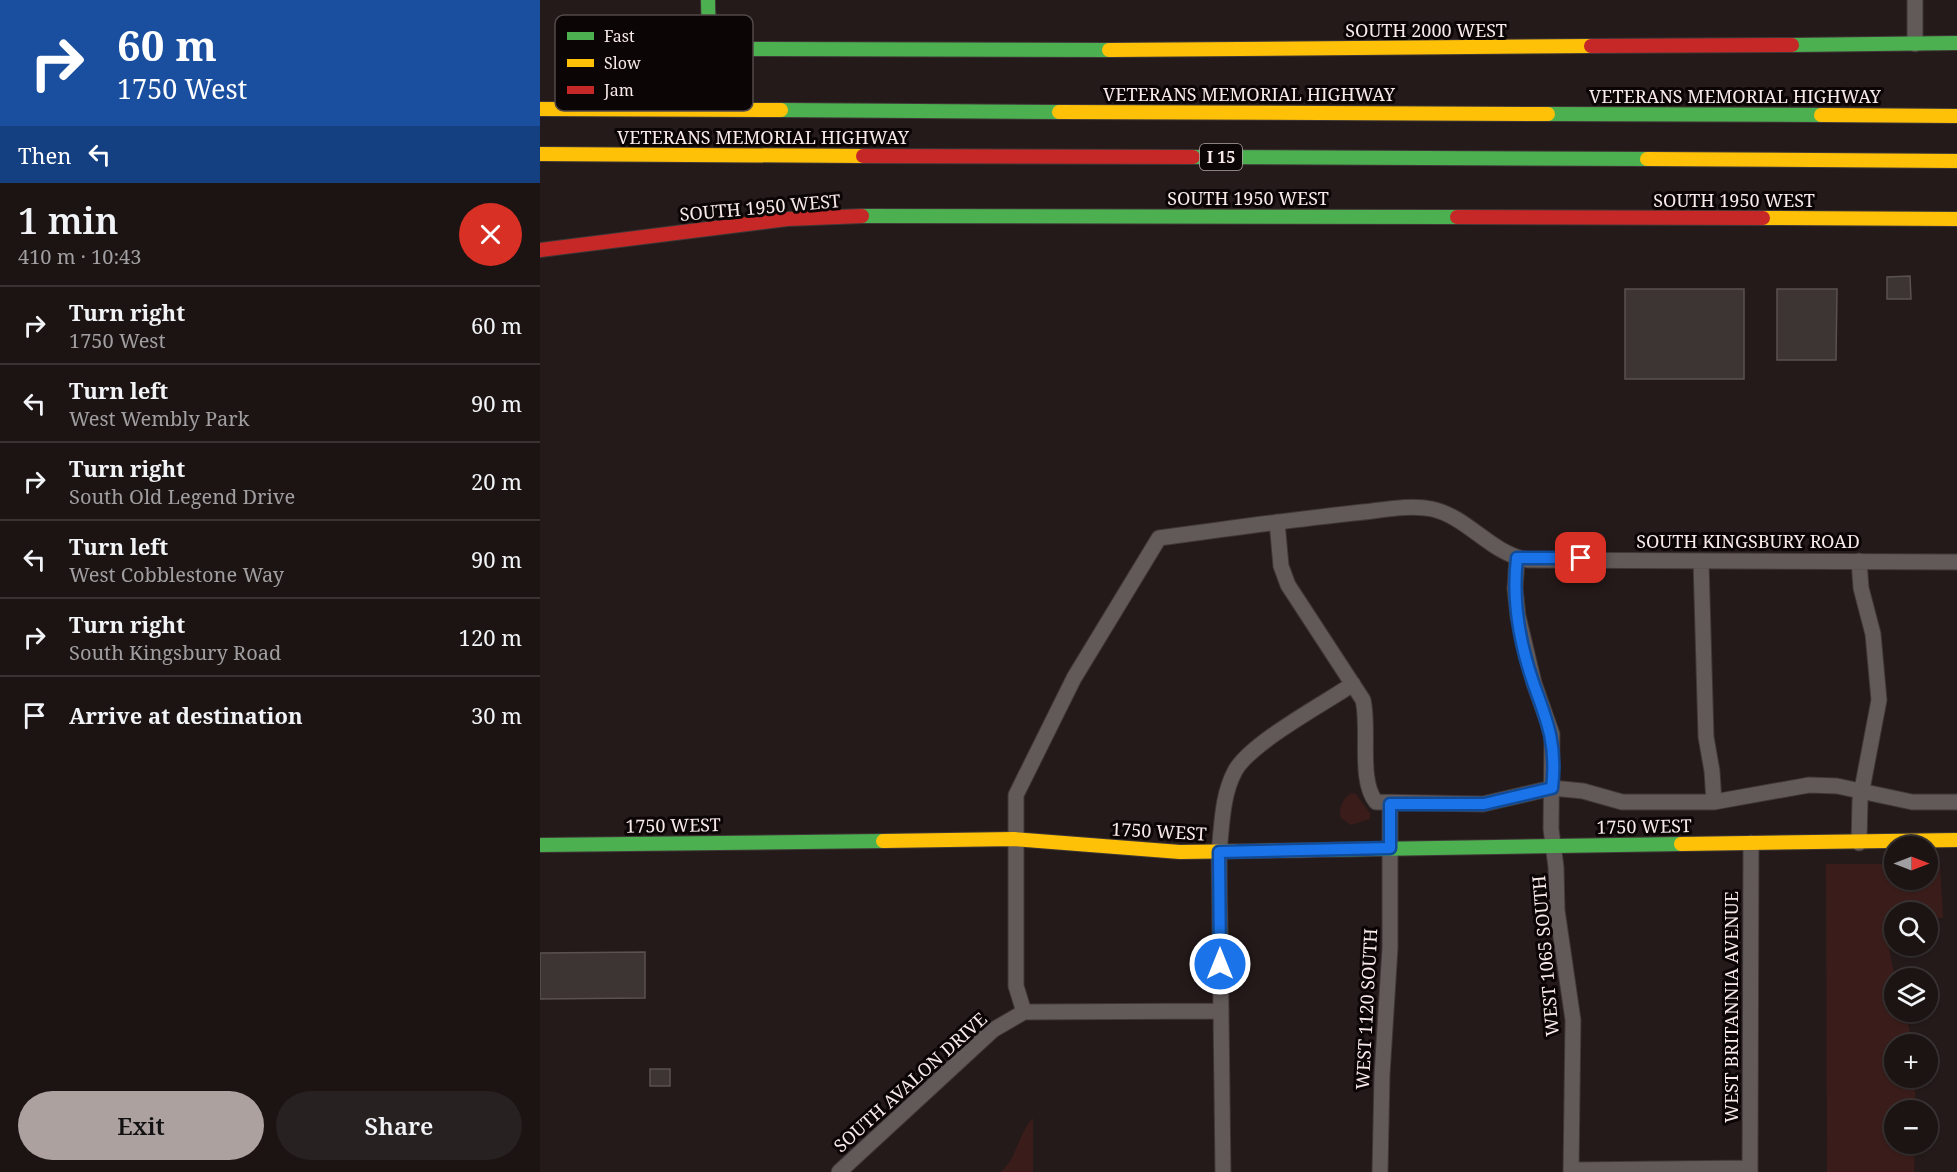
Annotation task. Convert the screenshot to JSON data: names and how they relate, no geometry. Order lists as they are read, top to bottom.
{
  "streets": {
    "main road": [
      "SOUTH 2000 WEST",
      "VETERANS MEMORIAL HIGHWAY",
      "I 15",
      "SOUTH 1950 WEST",
      "1750 WEST"
    ],
    "street": [
      "SOUTH KINGSBURY ROAD",
      "WEST 1065 SOUTH",
      "WEST BRITANNIA AVENUE",
      "WEST 1120 SOUTH",
      "SOUTH AVALON DRIVE"
    ]
  },
  "crossings": [
    ["SOUTH KINGSBURY ROAD", "1750 WEST"],
    ["SOUTH KINGSBURY ROAD", "WEST 1065 SOUTH"],
    ["1750 WEST", "WEST 1065 SOUTH"],
    ["1750 WEST", "WEST BRITANNIA AVENUE"],
    ["1750 WEST", "WEST 1120 SOUTH"]
  ],
  "legend": ["Fast", "Slow", "Jam"],
  "north": "right",
  "page": {
    "turn": ["60 m", "1750 West"],
    "then": "Then",
    "heading": ["1 min", "410 m · 10:43"],
    "list": [
      {
        "name": "Turn right",
        "note": "1750 West",
        "value": "60 m"
      },
      {
        "name": "Turn left",
        "note": "West Wembly Park",
        "value": "90 m"
      },
      {
        "name": "Turn right",
        "note": "South Old Legend Drive",
        "value": "20 m"
      },
      {
        "name": "Turn left",
        "note": "West Cobblestone Way",
        "value": "90 m"
      },
      {
        "name": "Turn right",
        "note": "South Kingsbury Road",
        "value": "120 m"
      },
      {
        "name": "Arrive at destination",
        "value": "30 m"
      }
    ],
    "map_buttons": ["+", "−"],
    "buttons": ["Exit", "Share"]
  }
}
